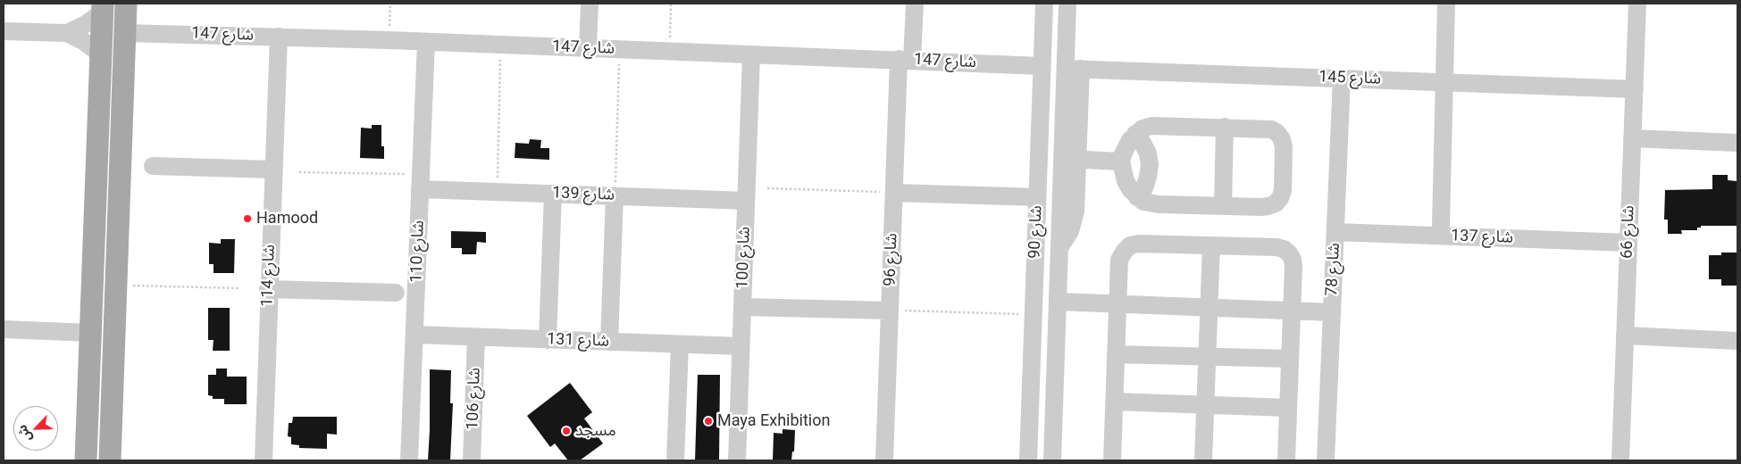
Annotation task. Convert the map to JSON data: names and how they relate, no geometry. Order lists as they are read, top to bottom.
{
  "streets": {
    "street": [
      "شارع 147",
      "شارع 145",
      "شارع 139",
      "شارع 90",
      "شارع 66",
      "شارع 137",
      "شارع 110",
      "شارع 100",
      "شارع 96",
      "شارع 78",
      "شارع 114",
      "شارع 131",
      "شارع 106"
    ]
  },
  "crossings": [
    ["شارع 147", "شارع 90"],
    ["شارع 147", "شارع 110"],
    ["شارع 147", "شارع 100"],
    ["شارع 147", "شارع 96"],
    ["شارع 147", "شارع 114"],
    ["شارع 145", "شارع 90"],
    ["شارع 145", "شارع 66"],
    ["شارع 145", "شارع 78"],
    ["شارع 139", "شارع 110"],
    ["شارع 139", "شارع 100"],
    ["شارع 66", "شارع 137"],
    ["شارع 137", "شارع 78"],
    ["شارع 110", "شارع 131"],
    ["شارع 100", "شارع 131"],
    ["شارع 131", "شارع 106"]
  ],
  "places": ["Hamood", "Maya Exhibition", "مسجد"],
  "north": "bottom left"
}
